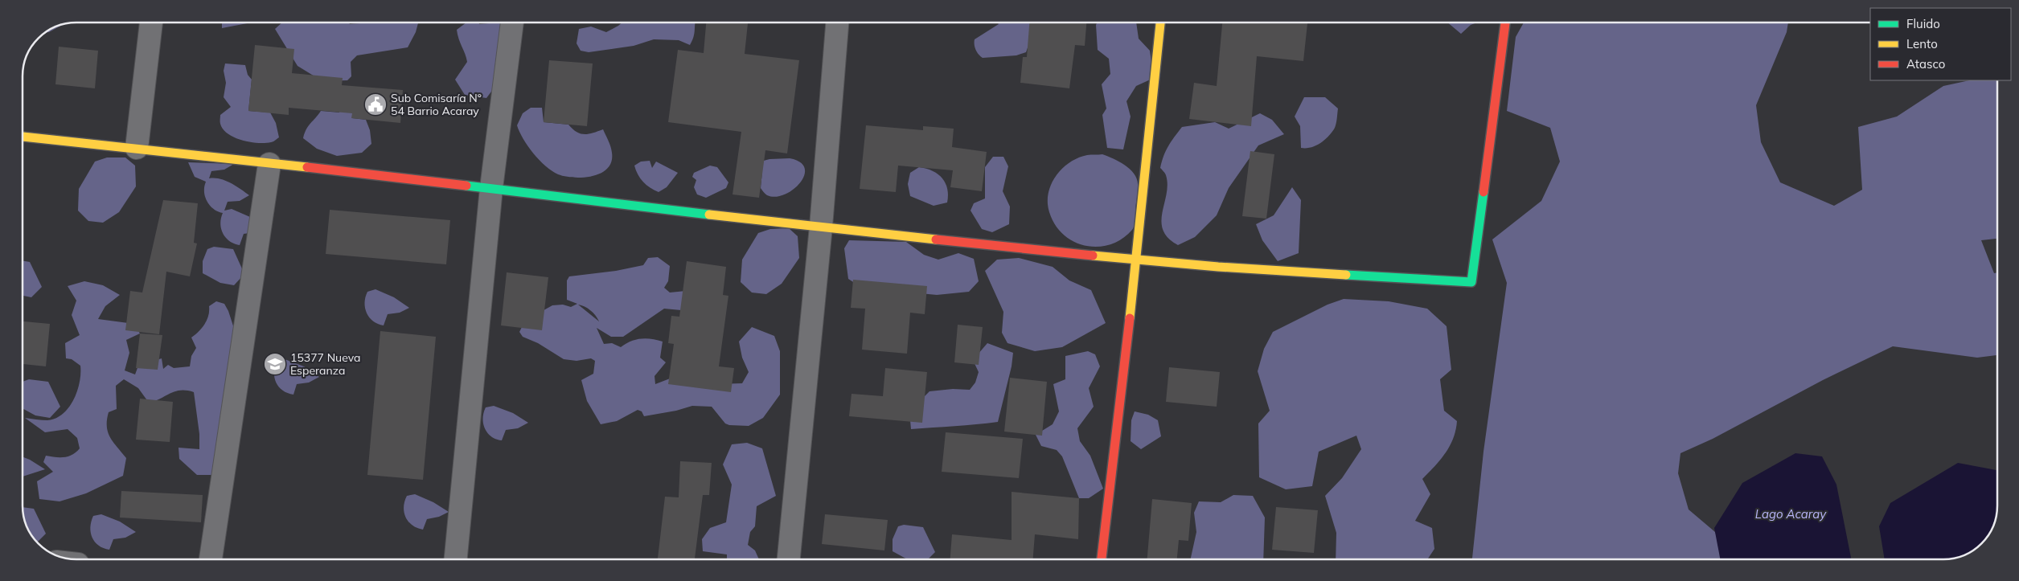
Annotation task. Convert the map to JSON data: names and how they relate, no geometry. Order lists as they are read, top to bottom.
{
  "water": ["Lago Acaray"],
  "places": {
    "public building": ["Sub Comisaría N° 54 Barrio Acaray"],
    "school or university": ["15377 Nueva Esperanza"]
  },
  "legend": ["Fluido", "Lento", "Atasco"]
}
